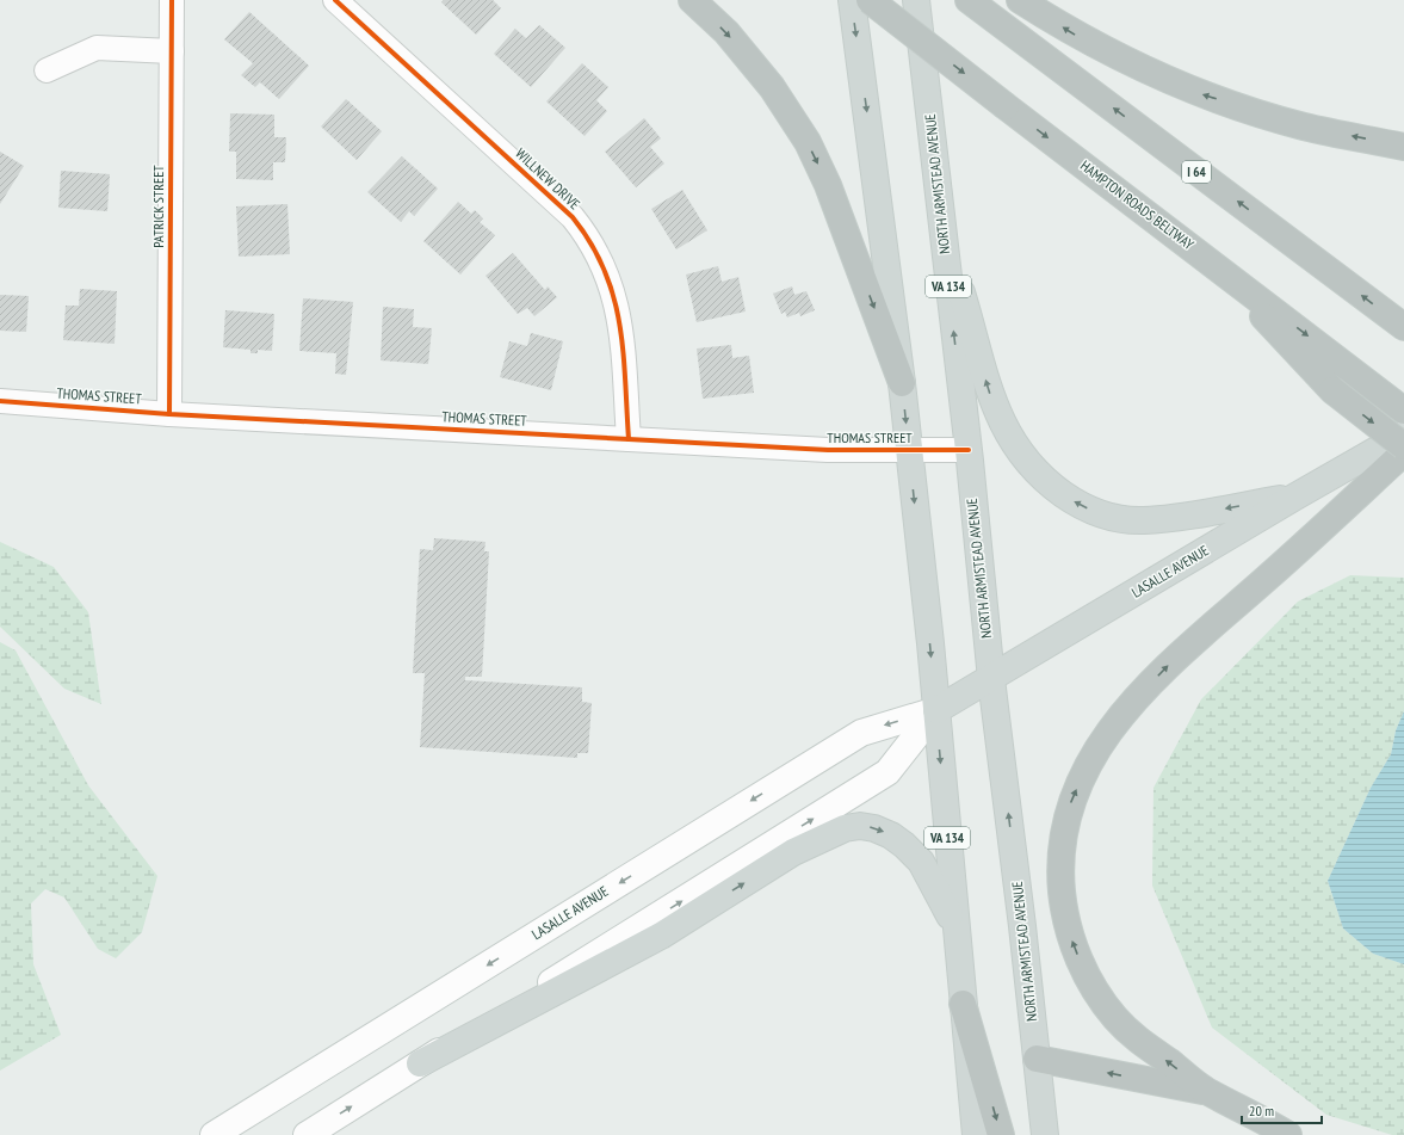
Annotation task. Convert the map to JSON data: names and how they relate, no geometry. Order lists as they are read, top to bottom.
{
  "streets": {
    "highway": ["I 64", "HAMPTON ROADS BELTWAY"],
    "main road": ["NORTH ARMISTEAD AVENUE", "VA 134", "LASALLE AVENUE"],
    "street": ["WILLNEW DRIVE", "PATRICK STREET", "THOMAS STREET"]
  },
  "crossings": [
    ["WILLNEW DRIVE", "THOMAS STREET"],
    ["NORTH ARMISTEAD AVENUE", "THOMAS STREET"],
    ["NORTH ARMISTEAD AVENUE", "LASALLE AVENUE"],
    ["PATRICK STREET", "THOMAS STREET"],
    ["VA 134", "THOMAS STREET"],
    ["VA 134", "LASALLE AVENUE"]
  ],
  "scale_bar": "20 m"
}
